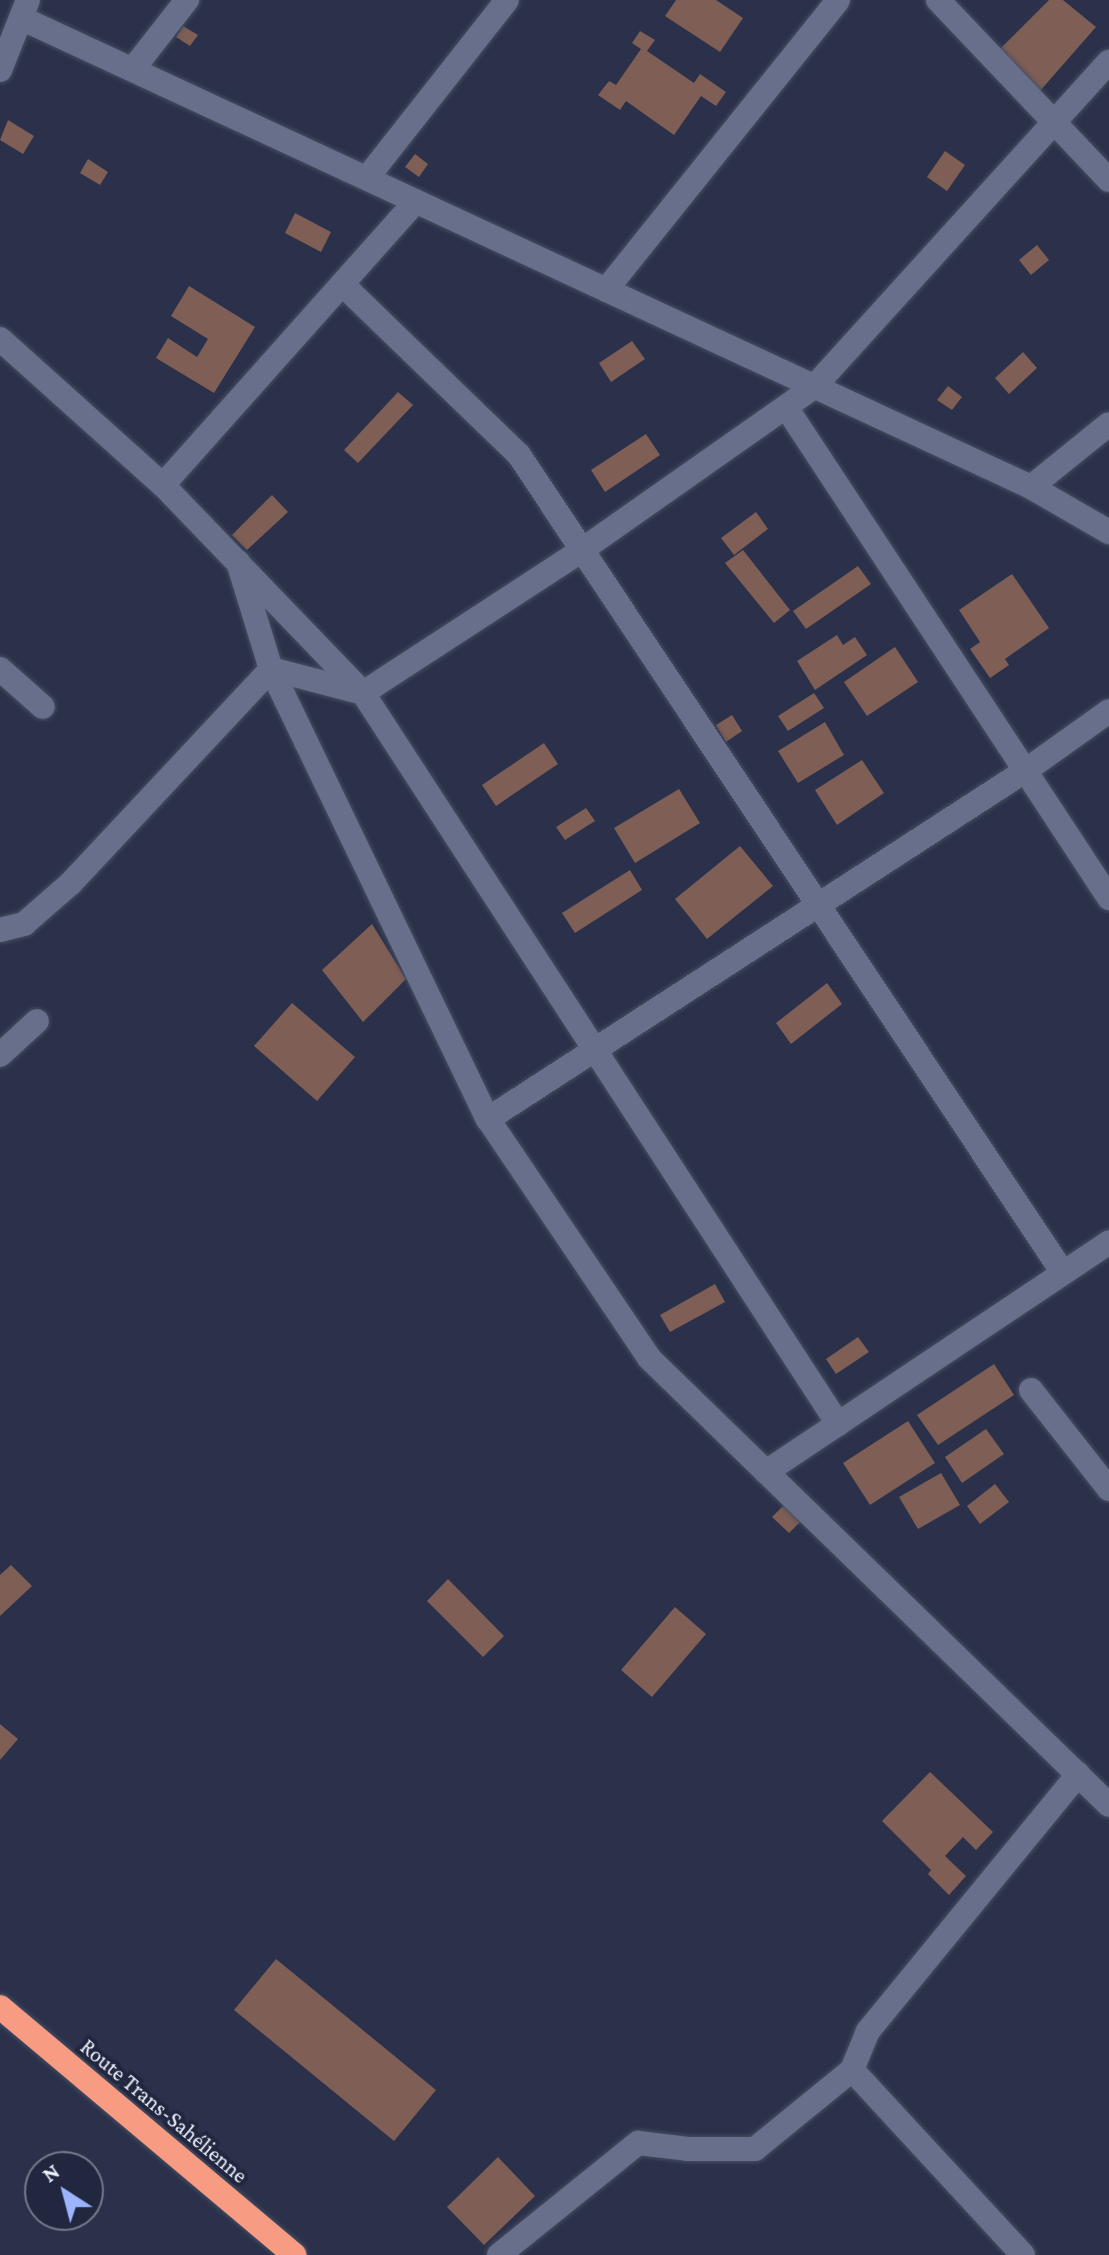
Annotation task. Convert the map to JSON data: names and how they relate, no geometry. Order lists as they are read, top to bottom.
{
  "streets": {
    "highway": ["Route Trans-Sahélienne"]
  },
  "north": "top left"
}
